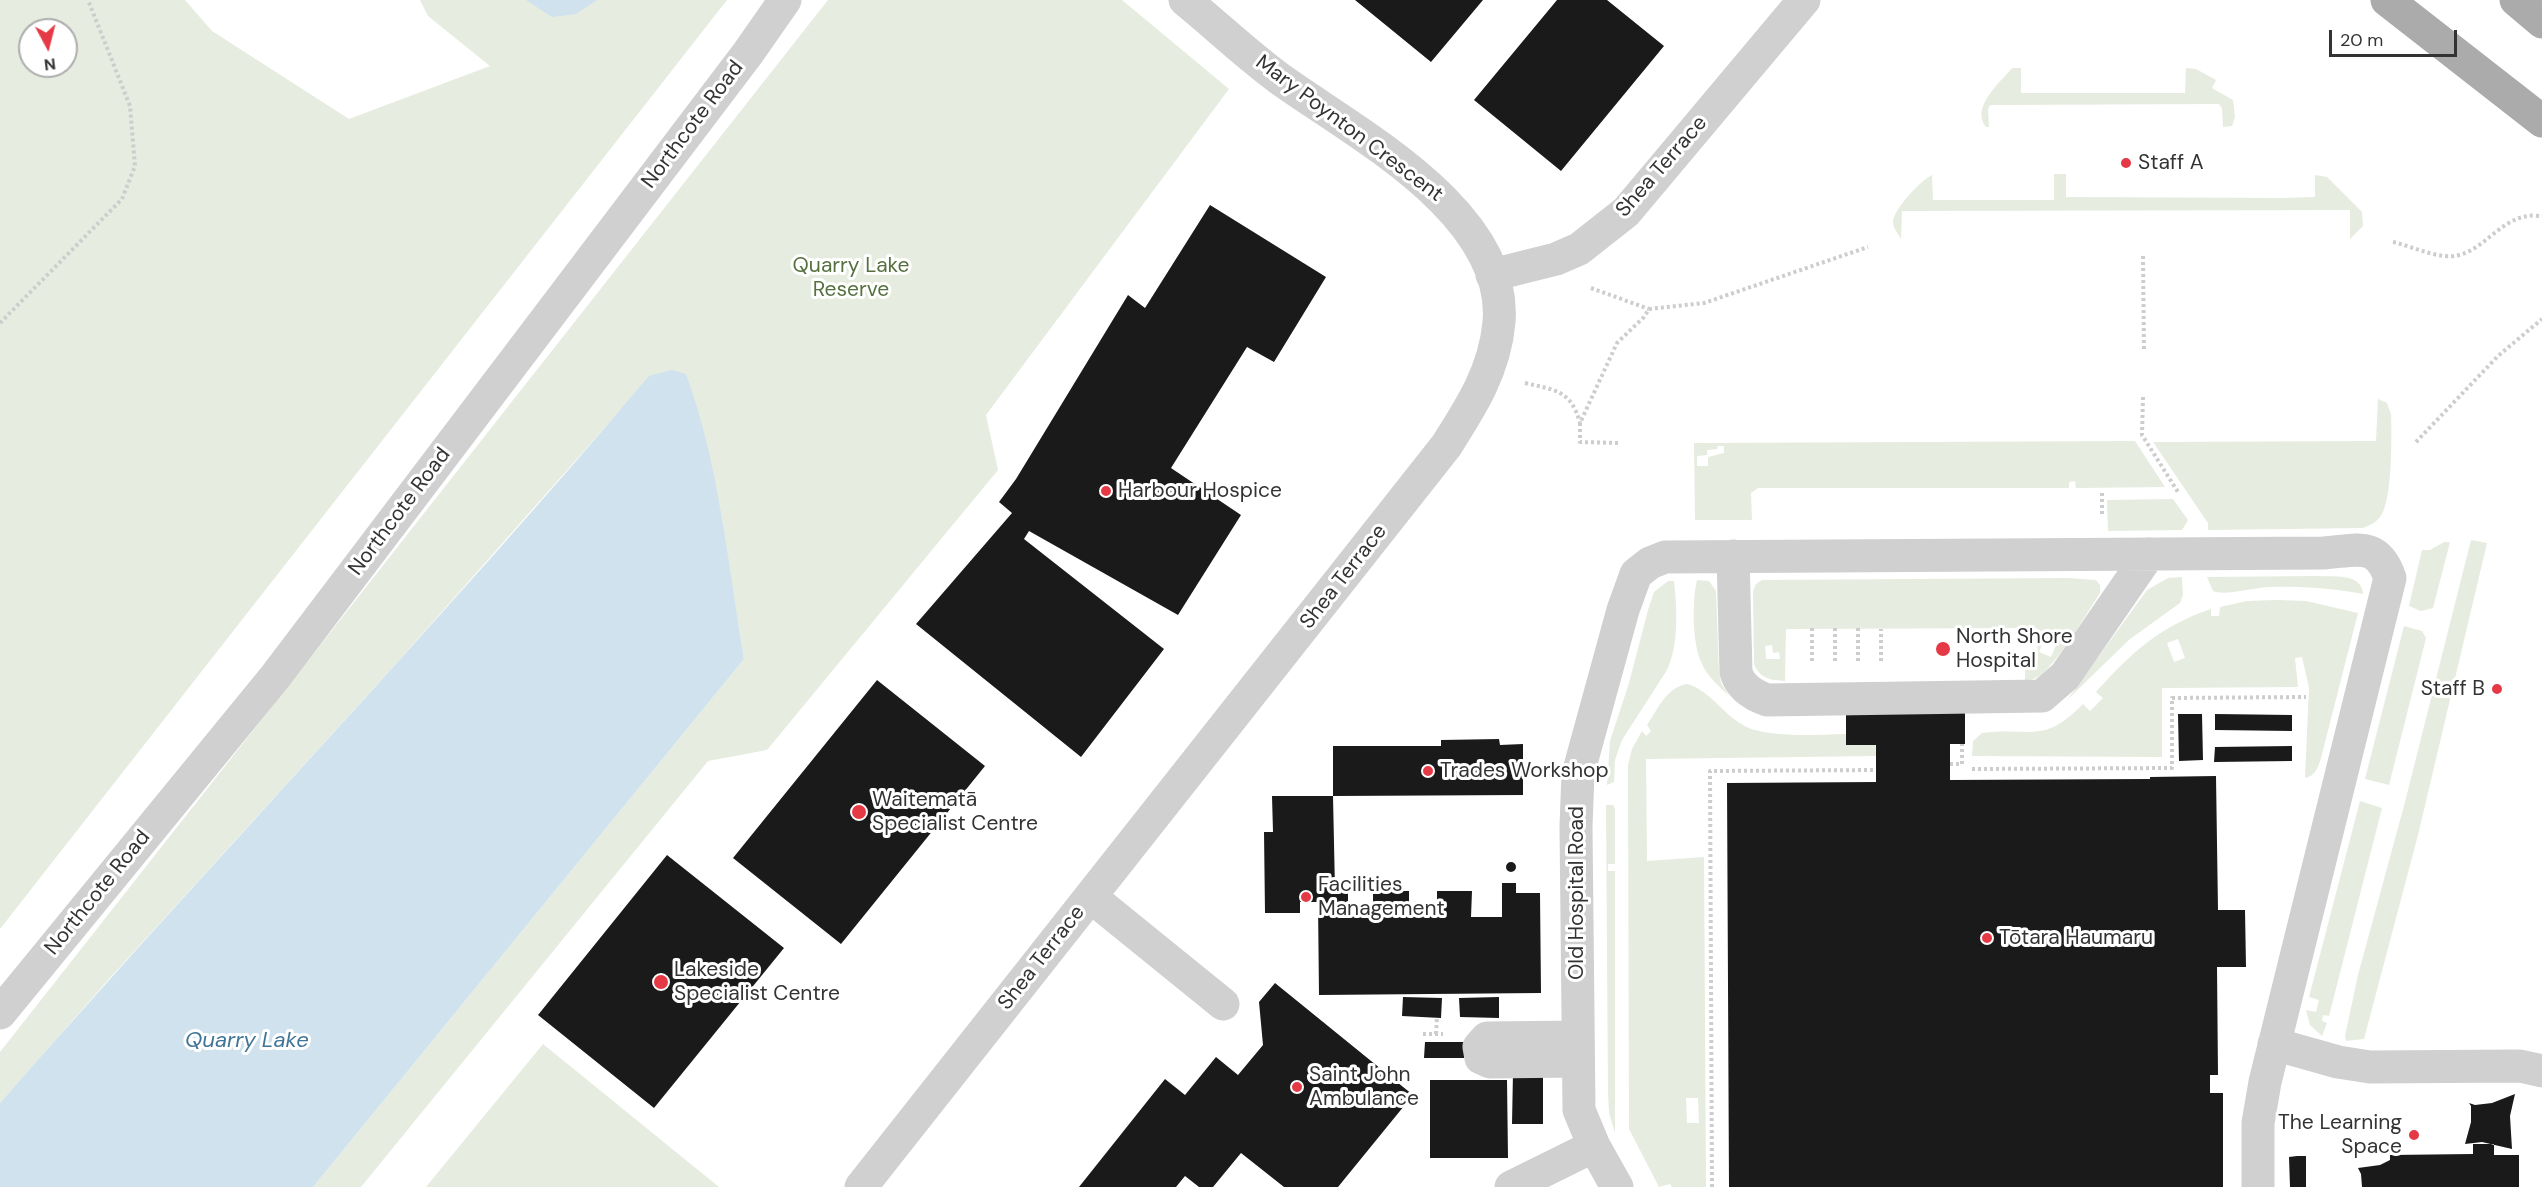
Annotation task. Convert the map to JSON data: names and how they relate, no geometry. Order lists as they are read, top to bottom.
{
  "streets": {
    "street": [
      "Northcote Road",
      "Mary Poynton Crescent",
      "Shea Terrace",
      "Old Hospital Road"
    ]
  },
  "crossings": [
    ["Mary Poynton Crescent", "Shea Terrace"]
  ],
  "water": ["Quarry Lake"],
  "parks": ["Quarry Lake Reserve"],
  "places": [
    "Staff A",
    "Harbour Hospice",
    "North Shore Hospital",
    "Staff B",
    "Trades Workshop",
    "Waitematā Specialist Centre",
    "Facilities Management",
    "Tōtara Haumaru",
    "Lakeside Specialist Centre",
    "Saint John Ambulance",
    "The Learning Space"
  ],
  "scale_bar": "20 m",
  "north": "bottom"
}
